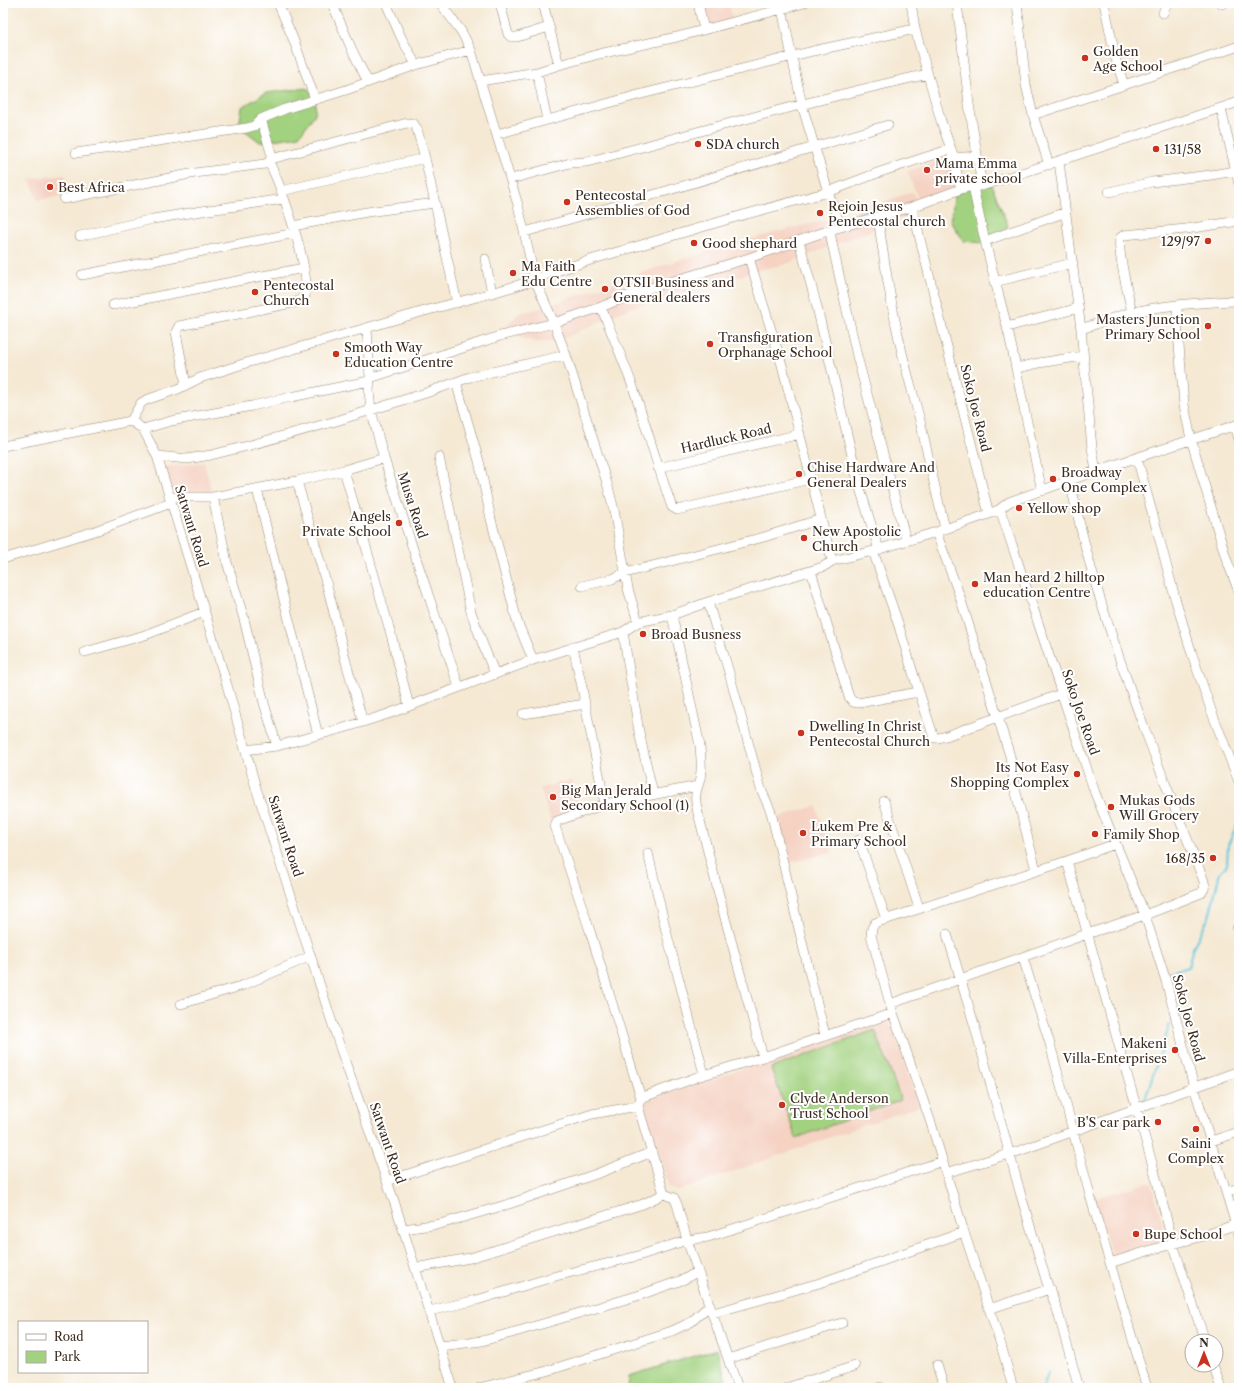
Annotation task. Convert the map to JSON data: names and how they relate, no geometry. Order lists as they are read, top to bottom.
{
  "streets": {
    "street": [
      "Soko Joe Road",
      "Hardluck Road",
      "Musa Road",
      "Satwant Road"
    ]
  },
  "places": [
    "Golden Age School",
    "SDA church",
    "131/58",
    "Mama Emma private school",
    "Best Africa",
    "Pentecostal Assemblies of God",
    "Rejoin Jesus Pentecostal church",
    "129/97",
    "Good shephard",
    "Ma Faith Edu Centre",
    "OTSII Business and General dealers",
    "Pentecostal Church",
    "Masters Junction Primary School",
    "Transfiguration Orphanage School",
    "Smooth Way Education Centre",
    "Chise Hardware And General Dealers",
    "Broadway One Complex",
    "Yellow shop",
    "Angels Private School",
    "New Apostolic Church",
    "Man heard 2 hilltop education Centre",
    "Broad Busness",
    "Dwelling In Christ Pentecostal Church",
    "Its Not Easy Shopping Complex",
    "Big Man Jerald Secondary School (1)",
    "Mukas Gods Will Grocery",
    "Lukem Pre & Primary School",
    "Family Shop",
    "168/35",
    "Makeni Villa-Enterprises",
    "Clyde Anderson Trust School",
    "B'S car park",
    "Saini Complex",
    "Bupe School"
  ],
  "legend": ["Road", "Park"],
  "north": "top"
}
